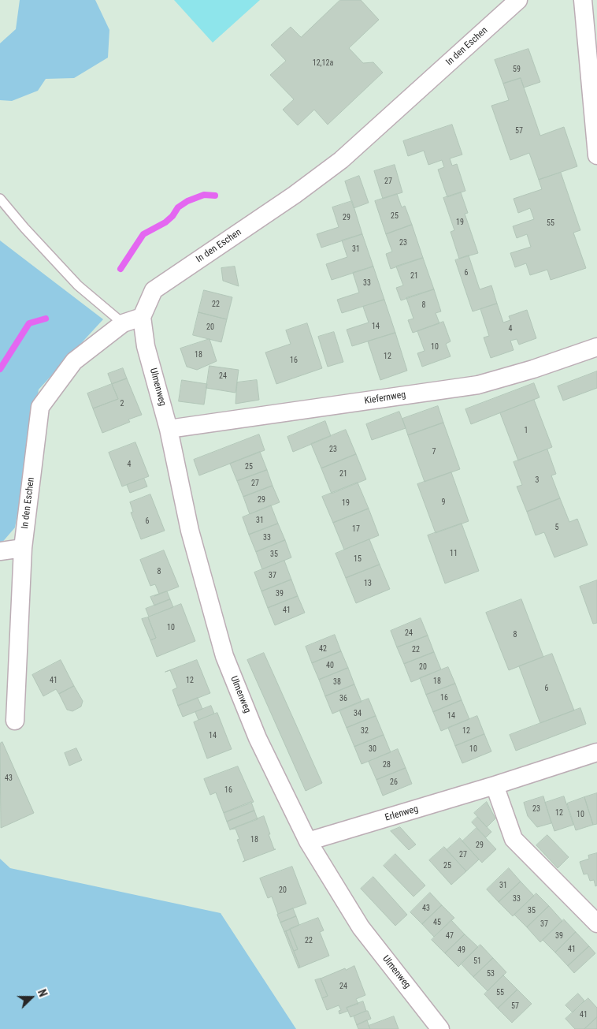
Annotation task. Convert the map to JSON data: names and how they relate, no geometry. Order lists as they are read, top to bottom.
{
  "streets": {
    "street": [
      "In den Eschen",
      "Ulmenweg",
      "Kiefernweg",
      "Erlenweg"
    ]
  },
  "crossings": [
    ["In den Eschen", "Ulmenweg"],
    ["Ulmenweg", "Kiefernweg"],
    ["Ulmenweg", "Erlenweg"]
  ],
  "house_numbers": [
    "12,12a",
    "59",
    "57",
    "27",
    "25",
    "29",
    "19",
    "55",
    "23",
    "31",
    "6",
    "21",
    "33",
    "22",
    "8",
    "14",
    "20",
    "4",
    "10",
    "18",
    "12",
    "16",
    "24",
    "2",
    "1",
    "23",
    "7",
    "4",
    "25",
    "21",
    "3",
    "27",
    "29",
    "9",
    "19",
    "31",
    "6",
    "5",
    "17",
    "33",
    "11",
    "35",
    "15",
    "8",
    "37",
    "13",
    "39",
    "41",
    "10",
    "24",
    "8",
    "42",
    "22",
    "40",
    "20",
    "41",
    "12",
    "18",
    "38",
    "6",
    "16",
    "36",
    "34",
    "14",
    "32",
    "12",
    "14",
    "30",
    "10",
    "28",
    "43",
    "26",
    "16",
    "23",
    "12",
    "10",
    "18",
    "29",
    "27",
    "25",
    "31",
    "20",
    "33",
    "43",
    "35",
    "45",
    "37",
    "47",
    "39",
    "22",
    "41",
    "49",
    "51",
    "53",
    "24",
    "55",
    "57",
    "41"
  ],
  "north": "right"
}
